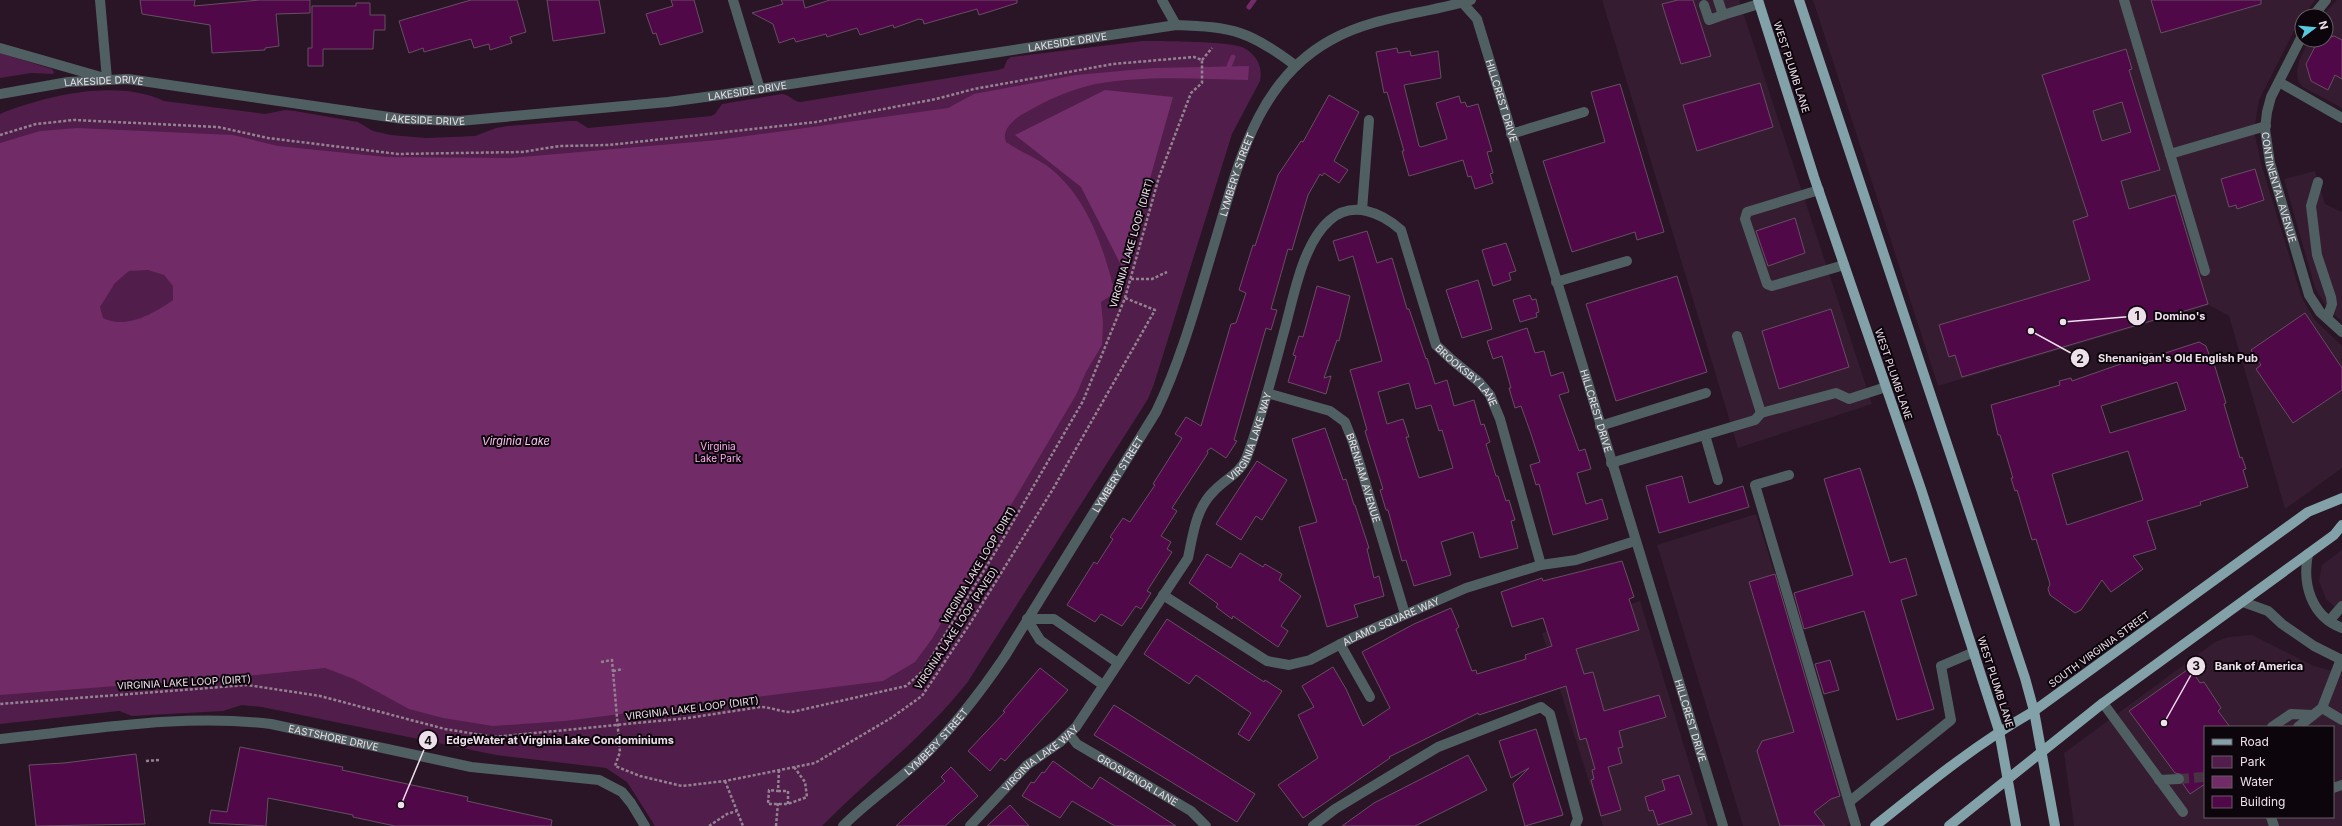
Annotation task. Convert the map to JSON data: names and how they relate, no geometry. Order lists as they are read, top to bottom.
{
  "streets": {
    "main road": ["WEST PLUMB LANE", "SOUTH VIRGINIA STREET"],
    "street": [
      "LAKESIDE DRIVE",
      "HILLCREST DRIVE",
      "LYMBERY STREET",
      "CONTINENTAL AVENUE",
      "BROOKSBY LANE",
      "VIRGINIA LAKE WAY",
      "BRENHAM AVENUE",
      "ALAMO SQUARE WAY",
      "EASTSHORE DRIVE",
      "GROSVENOR LANE"
    ],
    "path": ["VIRGINIA LAKE LOOP (DIRT)", "VIRGINIA LAKE LOOP (PAVED)"]
  },
  "crossings": [
    ["LAKESIDE DRIVE", "LYMBERY STREET"],
    ["WEST PLUMB LANE", "SOUTH VIRGINIA STREET"],
    ["HILLCREST DRIVE", "ALAMO SQUARE WAY"],
    ["VIRGINIA LAKE LOOP (DIRT)", "VIRGINIA LAKE LOOP (PAVED)"],
    ["BROOKSBY LANE", "VIRGINIA LAKE WAY"],
    ["BROOKSBY LANE", "ALAMO SQUARE WAY"],
    ["VIRGINIA LAKE WAY", "BRENHAM AVENUE"],
    ["VIRGINIA LAKE WAY", "ALAMO SQUARE WAY"],
    ["VIRGINIA LAKE WAY", "GROSVENOR LANE"],
    ["BRENHAM AVENUE", "ALAMO SQUARE WAY"]
  ],
  "water": ["Virginia Lake"],
  "parks": ["Virginia Lake Park"],
  "places": [
    "Domino's",
    "Shenanigan's Old English Pub",
    "Bank of America",
    "EdgeWater at Virginia Lake Condominiums"
  ],
  "legend": [
    "Road",
    "Park",
    "Water",
    "Building"
  ],
  "north": "right"
}
